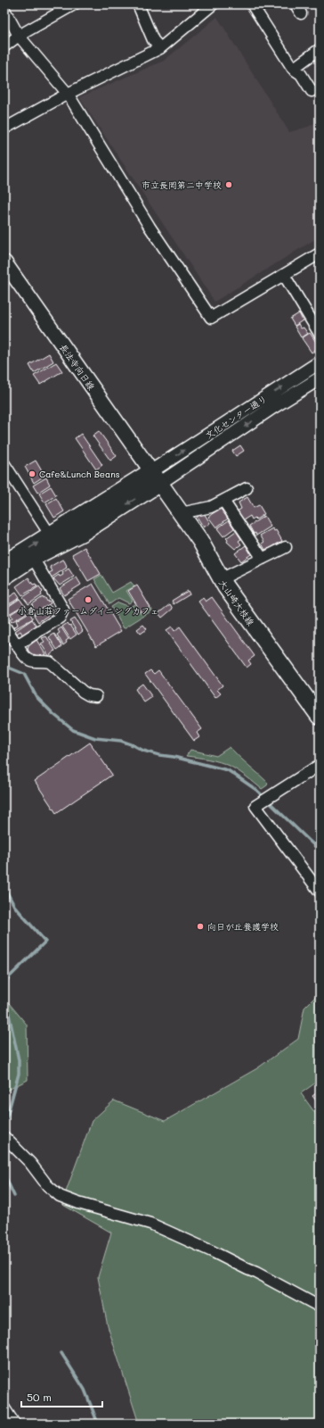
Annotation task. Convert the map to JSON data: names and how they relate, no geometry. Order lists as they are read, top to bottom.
{
  "streets": {
    "main road": ["長法寺向日線", "大山崎大枝線"],
    "street": ["文化センター通り"]
  },
  "crossings": [
    ["長法寺向日線", "文化センター通り"],
    ["長法寺向日線", "大山崎大枝線"],
    ["文化センター通り", "大山崎大枝線"]
  ],
  "places": [
    "市立長岡第二中学校",
    "Cafe&Lunch Beans",
    "小倉山荘ファームダイニングカフェ",
    "向日が丘養護学校"
  ],
  "scale_bar": "50 m"
}
